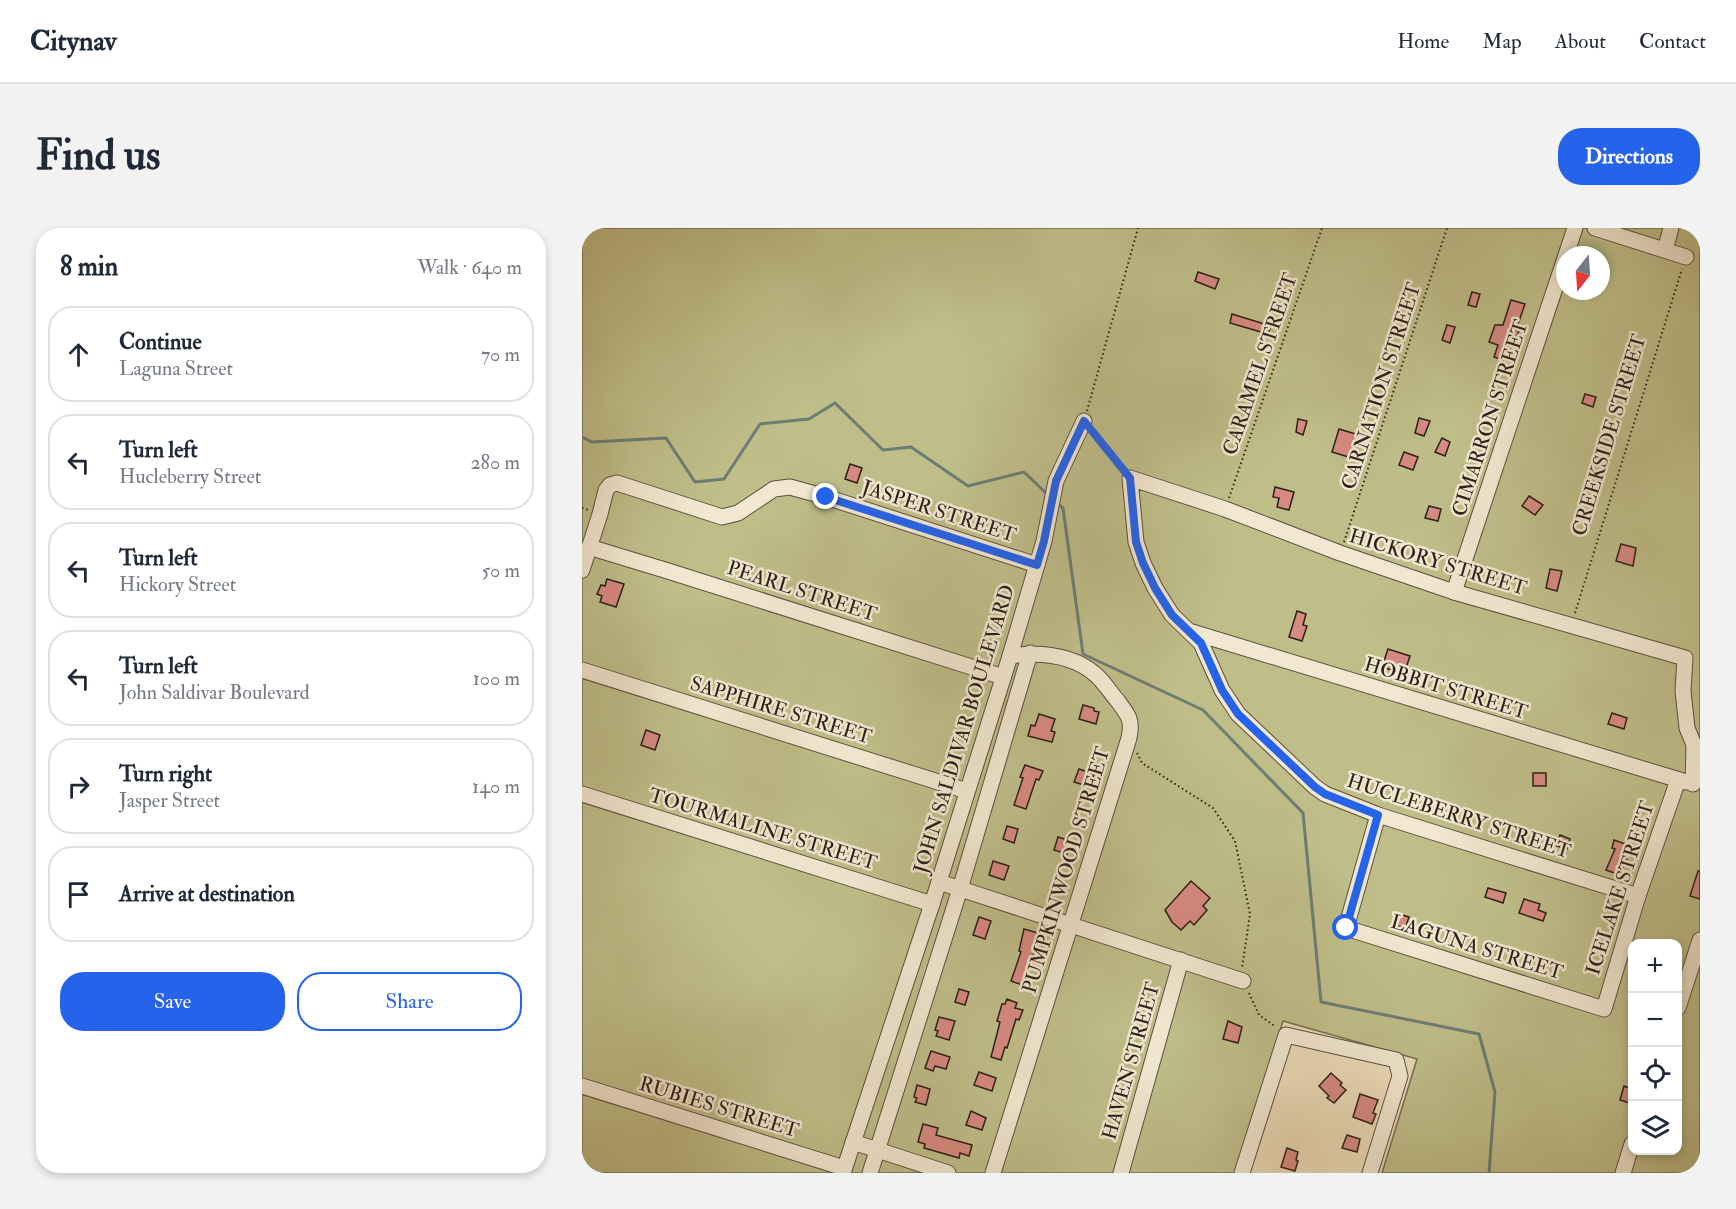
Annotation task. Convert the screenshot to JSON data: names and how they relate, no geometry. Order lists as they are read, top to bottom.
{
  "streets": {
    "street": [
      "CIMARRON STREET",
      "JASPER STREET",
      "HICKORY STREET",
      "PEARL STREET",
      "HOBBIT STREET",
      "SAPPHIRE STREET",
      "JOHN SALDIVAR BOULEVARD",
      "HUCLEBERRY STREET",
      "TOURMALINE STREET",
      "PUMPKINWOOD STREET",
      "ICELAKE STREET",
      "LAGUNA STREET",
      "HAVEN STREET",
      "RUBIES STREET"
    ],
    "path": ["CARAMEL STREET", "CARNATION STREET", "CREEKSIDE STREET"]
  },
  "crossings": [
    ["CARAMEL STREET", "HICKORY STREET"],
    ["CARNATION STREET", "HICKORY STREET"],
    ["CIMARRON STREET", "HICKORY STREET"],
    ["CREEKSIDE STREET", "HICKORY STREET"],
    ["JASPER STREET", "PEARL STREET"],
    ["JASPER STREET", "JOHN SALDIVAR BOULEVARD"],
    ["HICKORY STREET", "HOBBIT STREET"],
    ["HICKORY STREET", "HUCLEBERRY STREET"],
    ["PEARL STREET", "JOHN SALDIVAR BOULEVARD"],
    ["HOBBIT STREET", "HUCLEBERRY STREET"],
    ["HOBBIT STREET", "ICELAKE STREET"],
    ["SAPPHIRE STREET", "JOHN SALDIVAR BOULEVARD"],
    ["JOHN SALDIVAR BOULEVARD", "TOURMALINE STREET"],
    ["JOHN SALDIVAR BOULEVARD", "PUMPKINWOOD STREET"],
    ["JOHN SALDIVAR BOULEVARD", "RUBIES STREET"],
    ["HUCLEBERRY STREET", "ICELAKE STREET"],
    ["HUCLEBERRY STREET", "LAGUNA STREET"],
    ["ICELAKE STREET", "LAGUNA STREET"]
  ],
  "north": "bottom",
  "page": {
    "header": "Citynav",
    "nav": [
      "Home",
      "Map",
      "About",
      "Contact"
    ],
    "buttons": [
      "Directions",
      ["Save", "Share"]
    ],
    "title": "Find us",
    "heading": ["8 min", "Walk · 640 m"],
    "list": [
      ["Continue", "Laguna Street", "70 m"],
      ["Turn left", "Hucleberry Street", "280 m"],
      ["Turn left", "Hickory Street", "50 m"],
      ["Turn left", "John Saldivar Boulevard", "100 m"],
      ["Turn right", "Jasper Street", "140 m"],
      "Arrive at destination"
    ],
    "map_buttons": ["+", "−"]
  }
}
